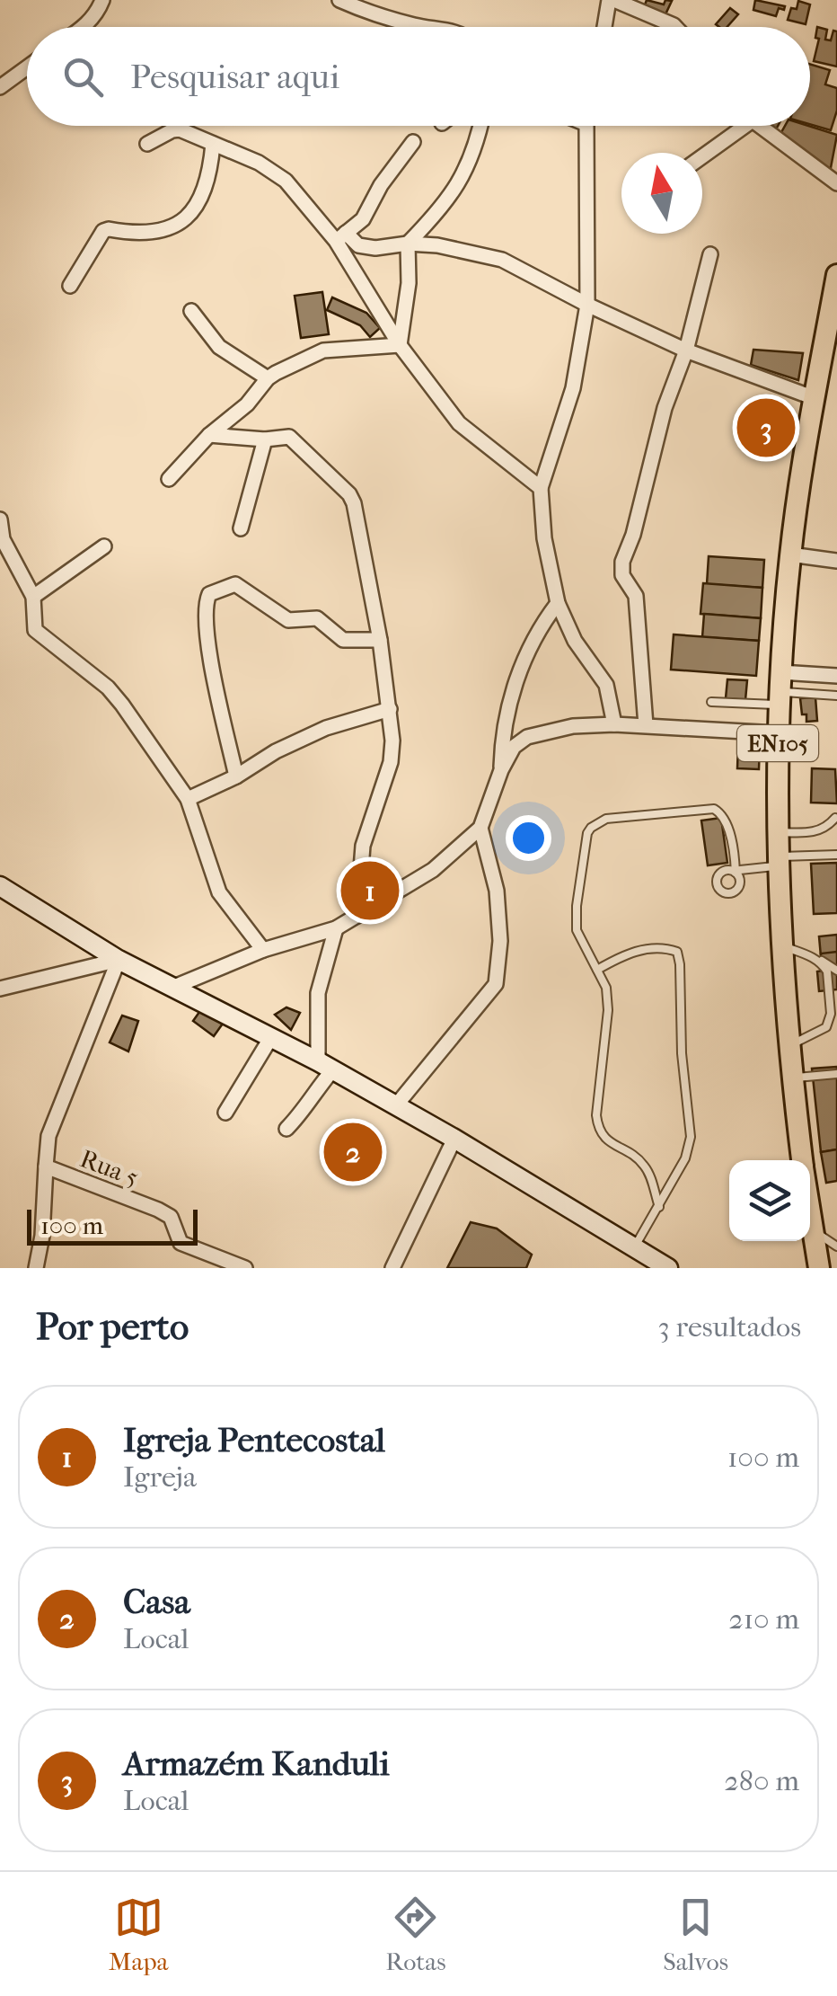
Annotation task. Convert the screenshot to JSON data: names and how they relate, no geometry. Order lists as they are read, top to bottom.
{
  "streets": {
    "main road": ["EN105"],
    "street": ["Rua 5"]
  },
  "scale_bar": "100 m",
  "north": "top",
  "page": {
    "search": "Pesquisar aqui",
    "pins": ["3", "1", "2"],
    "scale": "100 m",
    "heading": ["Por perto", "3 resultados"],
    "list": [
      {
        "mark": "1",
        "name": "Igreja Pentecostal",
        "note": "Igreja",
        "value": "100 m"
      },
      {
        "mark": "2",
        "name": "Casa",
        "note": "Local",
        "value": "210 m"
      },
      {
        "mark": "3",
        "name": "Armazém Kanduli",
        "note": "Local",
        "value": "280 m"
      }
    ],
    "nav": ["Mapa", "Rotas", "Salvos"]
  }
}
